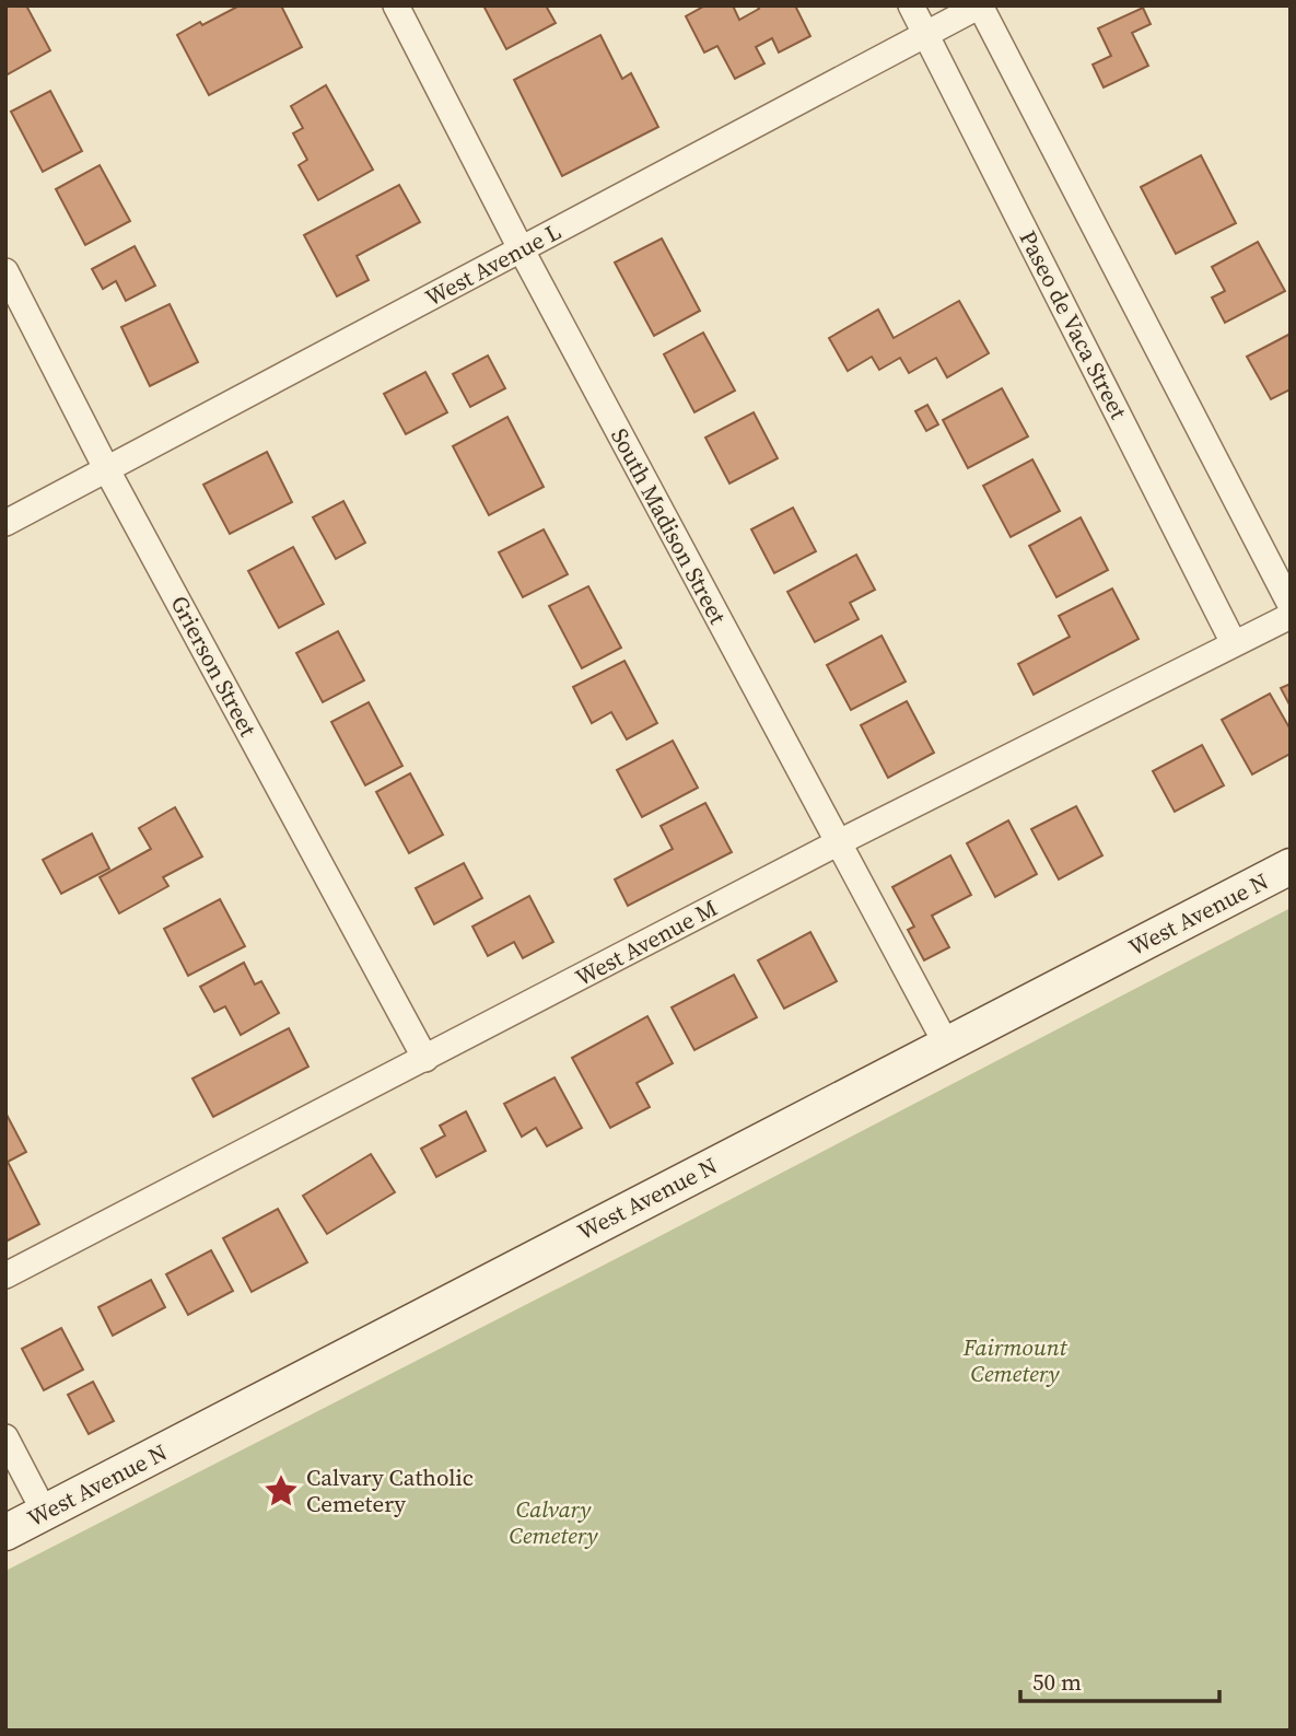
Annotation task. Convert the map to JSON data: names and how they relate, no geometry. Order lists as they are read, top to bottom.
{
  "streets": {
    "main road": ["West Avenue N"],
    "street": [
      "West Avenue L",
      "Paseo de Vaca Street",
      "South Madison Street",
      "Grierson Street",
      "West Avenue M"
    ]
  },
  "crossings": [
    ["West Avenue L", "Paseo de Vaca Street"],
    ["West Avenue L", "South Madison Street"],
    ["West Avenue L", "Grierson Street"],
    ["Paseo de Vaca Street", "West Avenue M"],
    ["South Madison Street", "West Avenue N"],
    ["South Madison Street", "West Avenue M"],
    ["Grierson Street", "West Avenue M"]
  ],
  "parks": ["Fairmount Cemetery", "Calvary Cemetery"],
  "places": {
    "place": ["Calvary Catholic Cemetery"]
  },
  "scale_bar": "50 m"
}
